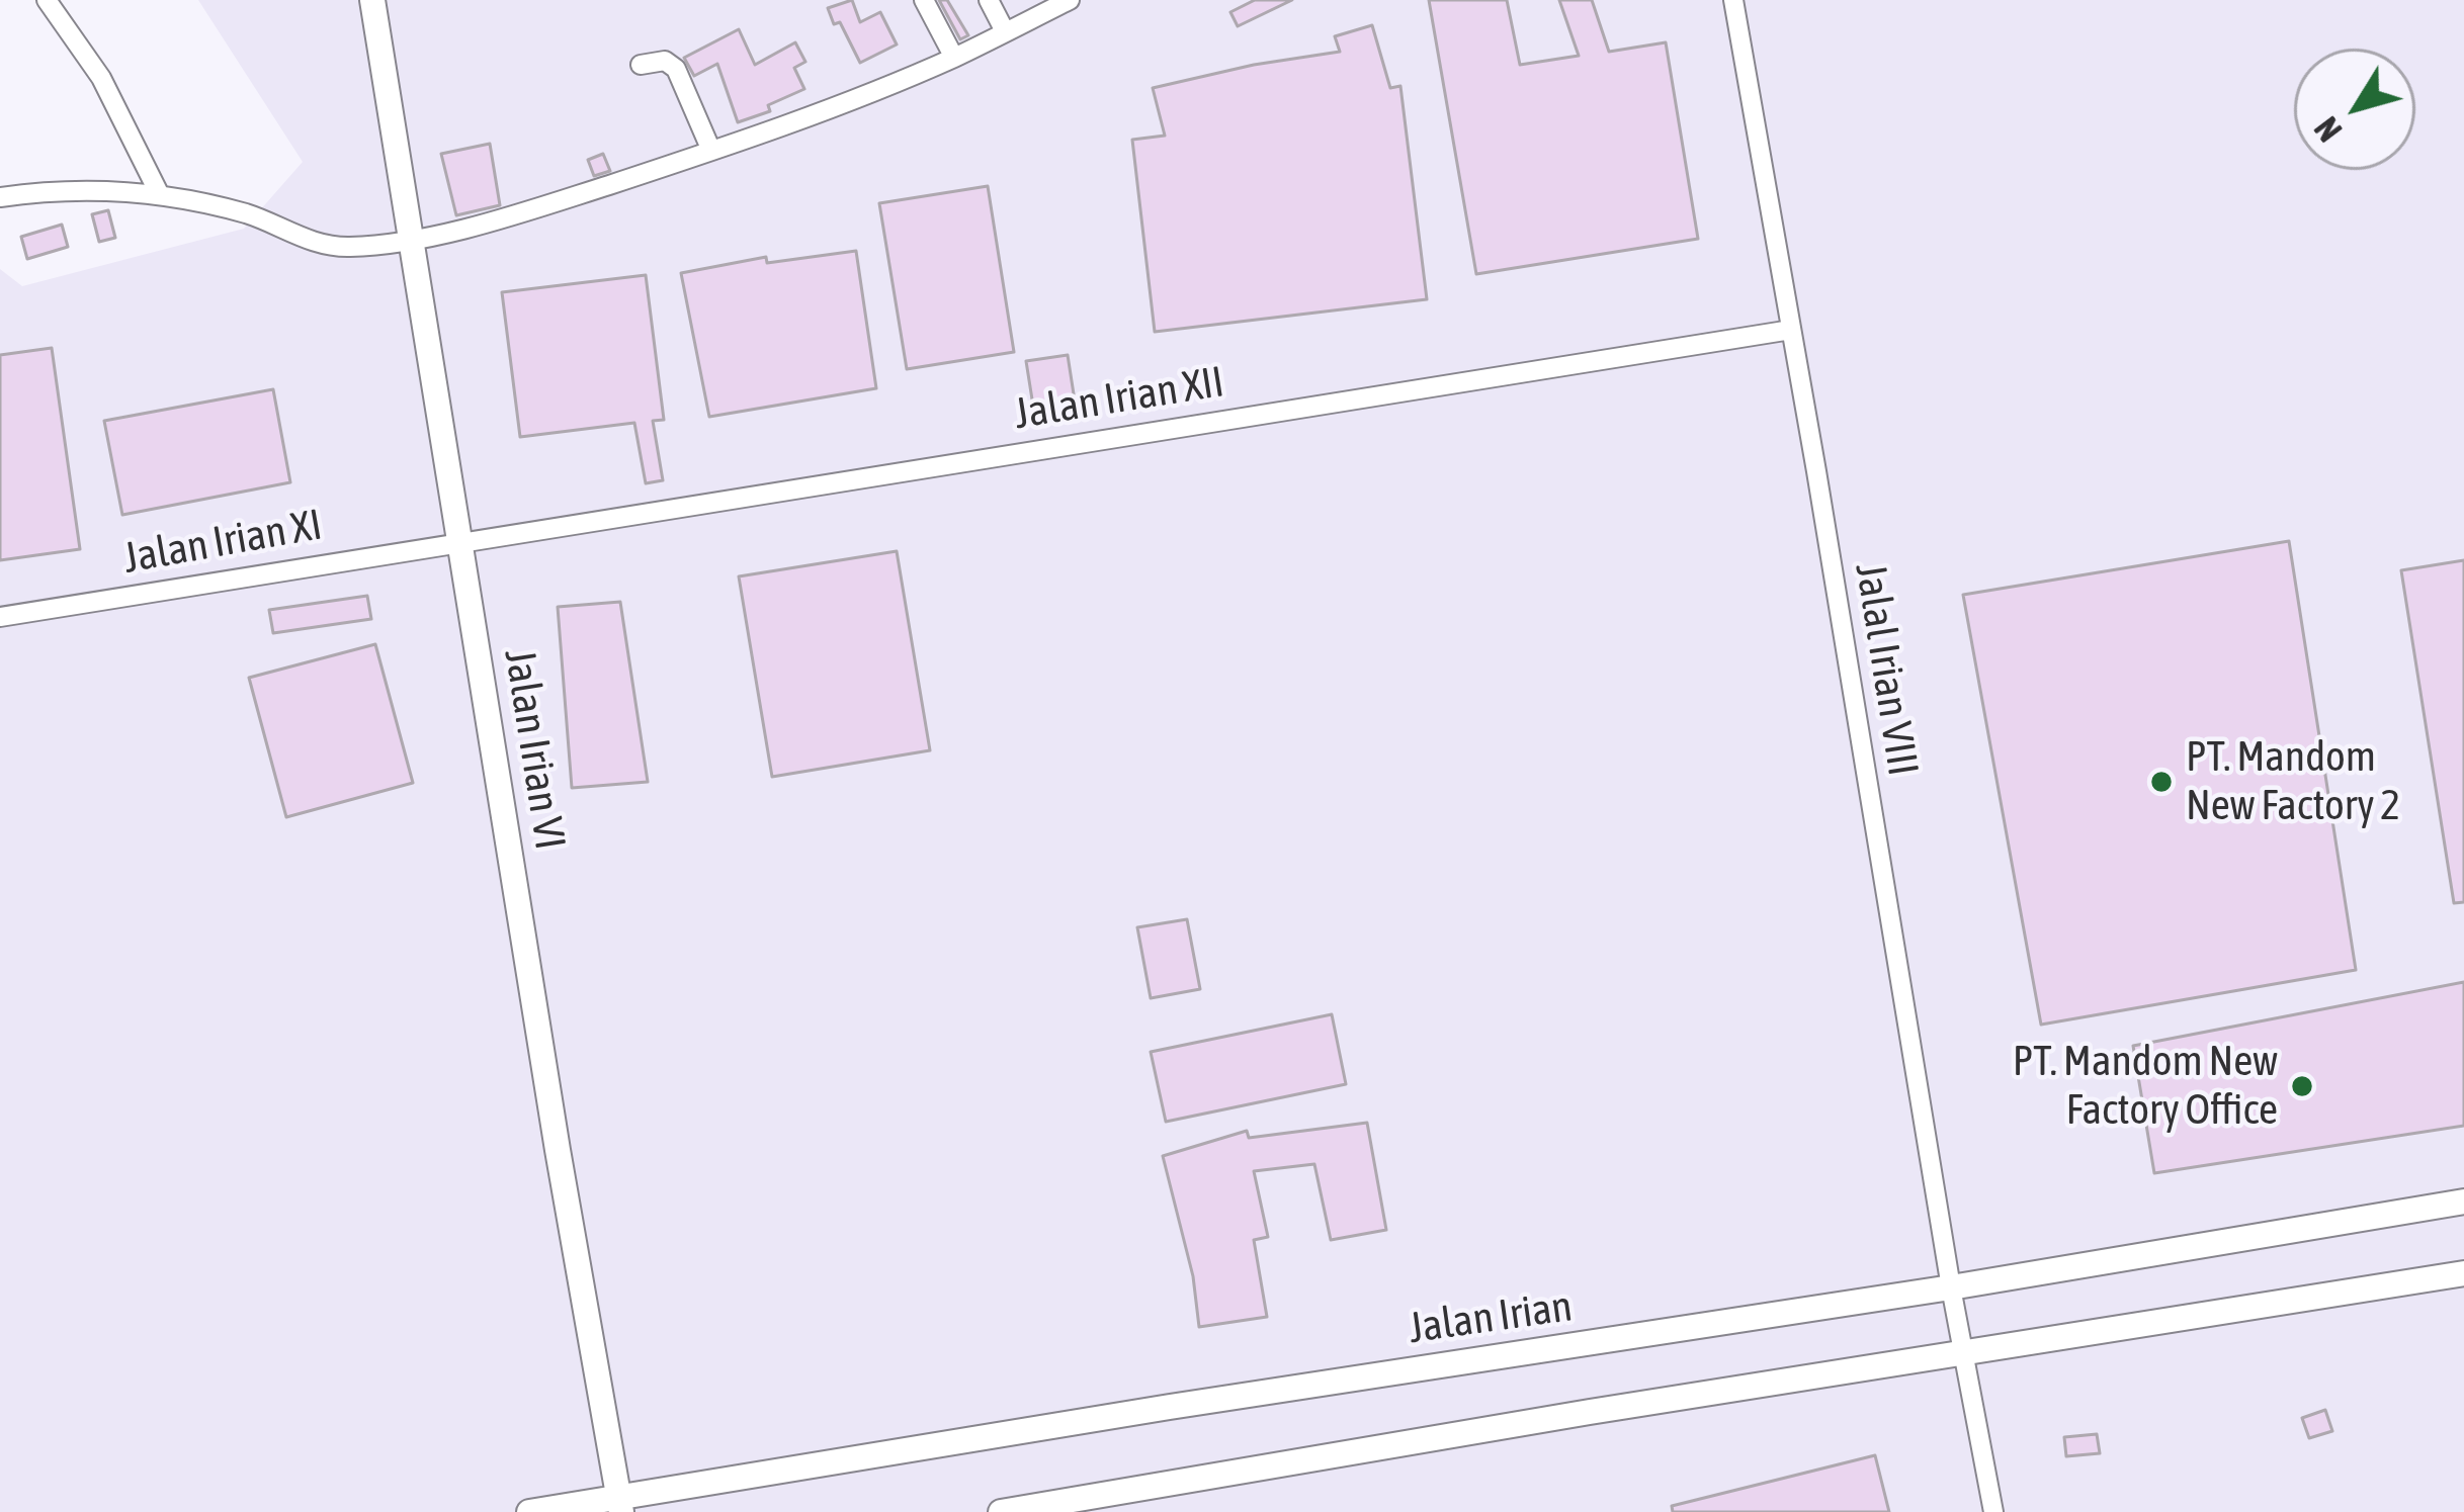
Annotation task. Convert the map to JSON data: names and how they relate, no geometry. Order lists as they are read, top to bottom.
{
  "streets": {
    "street": [
      "Jalan Irian XII",
      "Jalan Irian XI",
      "Jalal Irian VIII",
      "Jalan Irian VI",
      "Jalan Irian"
    ]
  },
  "crossings": [
    ["Jalan Irian XII", "Jalan Irian XI"],
    ["Jalan Irian XII", "Jalal Irian VIII"],
    ["Jalan Irian XII", "Jalan Irian VI"],
    ["Jalan Irian XI", "Jalan Irian VI"],
    ["Jalal Irian VIII", "Jalan Irian"],
    ["Jalan Irian VI", "Jalan Irian"]
  ],
  "places": ["PT. Mandom New Factory 2", "PT. Mandom New Factory Office"],
  "north": "bottom left"
}
